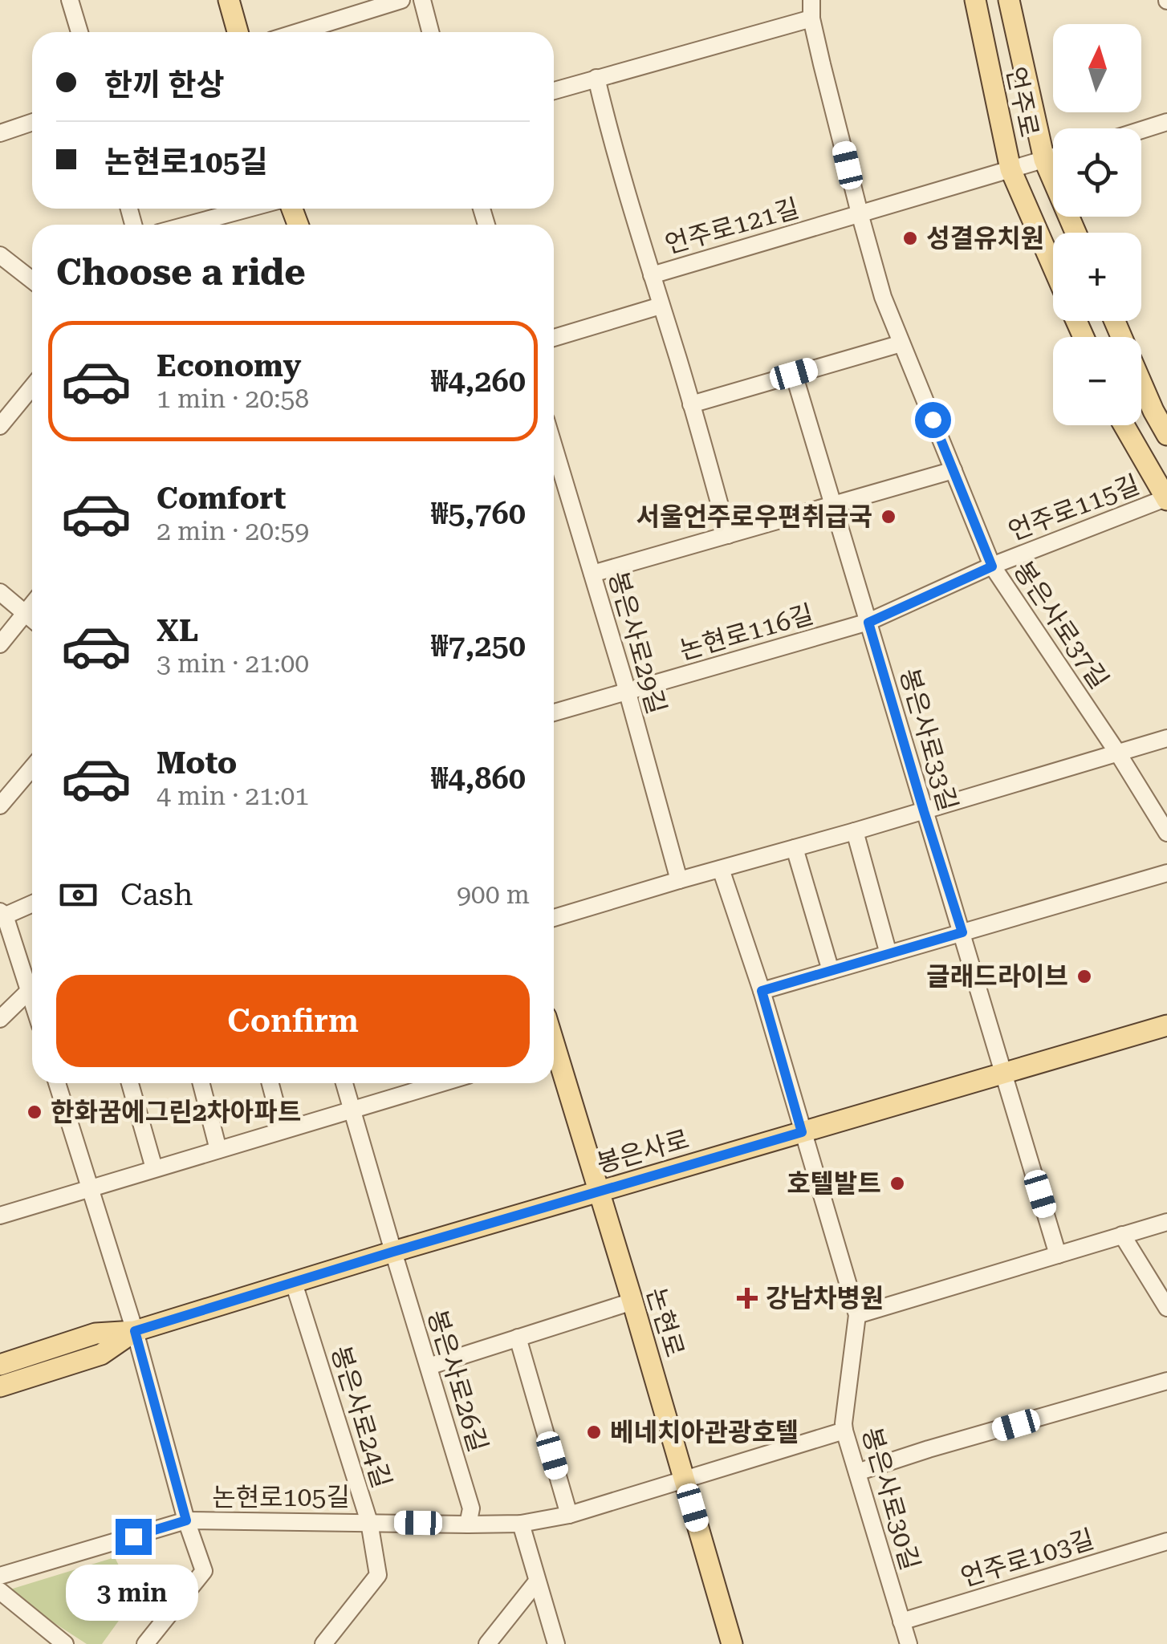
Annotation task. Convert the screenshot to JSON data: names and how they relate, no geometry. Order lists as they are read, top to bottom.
{
  "streets": {
    "main road": ["언주로", "봉은사로", "논현로"],
    "street": [
      "언주로121길",
      "언주로115길",
      "봉은사로37길",
      "논현로116길",
      "봉은사로29길",
      "봉은사로33길",
      "봉은사로26길",
      "봉은사로24길",
      "논현로105길",
      "봉은사로30길",
      "언주로103길"
    ]
  },
  "crossings": [
    ["언주로", "언주로121길"],
    ["언주로121길", "봉은사로37길"],
    ["언주로115길", "봉은사로37길"],
    ["언주로115길", "논현로116길"],
    ["언주로115길", "봉은사로33길"],
    ["논현로116길", "봉은사로29길"],
    ["논현로116길", "봉은사로33길"],
    ["봉은사로33길", "봉은사로"],
    ["봉은사로", "논현로"],
    ["봉은사로", "봉은사로26길"],
    ["봉은사로", "봉은사로24길"],
    ["봉은사로", "봉은사로30길"],
    ["논현로", "논현로105길"],
    ["봉은사로26길", "논현로105길"],
    ["봉은사로24길", "논현로105길"],
    ["논현로105길", "봉은사로30길"],
    ["봉은사로30길", "언주로103길"]
  ],
  "places": {
    "other": [
      "성결유치원",
      "서울언주로우편취급국",
      "글래드라이브",
      "한화꿈에그린2차아파트",
      "호텔발트",
      "베네치아관광호텔"
    ],
    "health": ["강남차병원"]
  },
  "north": "top",
  "page": {
    "map_buttons": ["+", "−"],
    "banner": ["한끼 한상", "논현로105길"],
    "heading": "Choose a ride",
    "list": [
      {
        "name": "Economy",
        "note": "1 min · 20:58",
        "value": "₩4,260"
      },
      {
        "name": "Comfort",
        "note": "2 min · 20:59",
        "value": "₩5,760"
      },
      {
        "name": "XL",
        "note": "3 min · 21:00",
        "value": "₩7,250"
      },
      {
        "name": "Moto",
        "note": "4 min · 21:01",
        "value": "₩4,860"
      }
    ],
    "pay": ["Cash", "900 m"],
    "buttons": "Confirm",
    "bubble": "3 min"
  }
}
